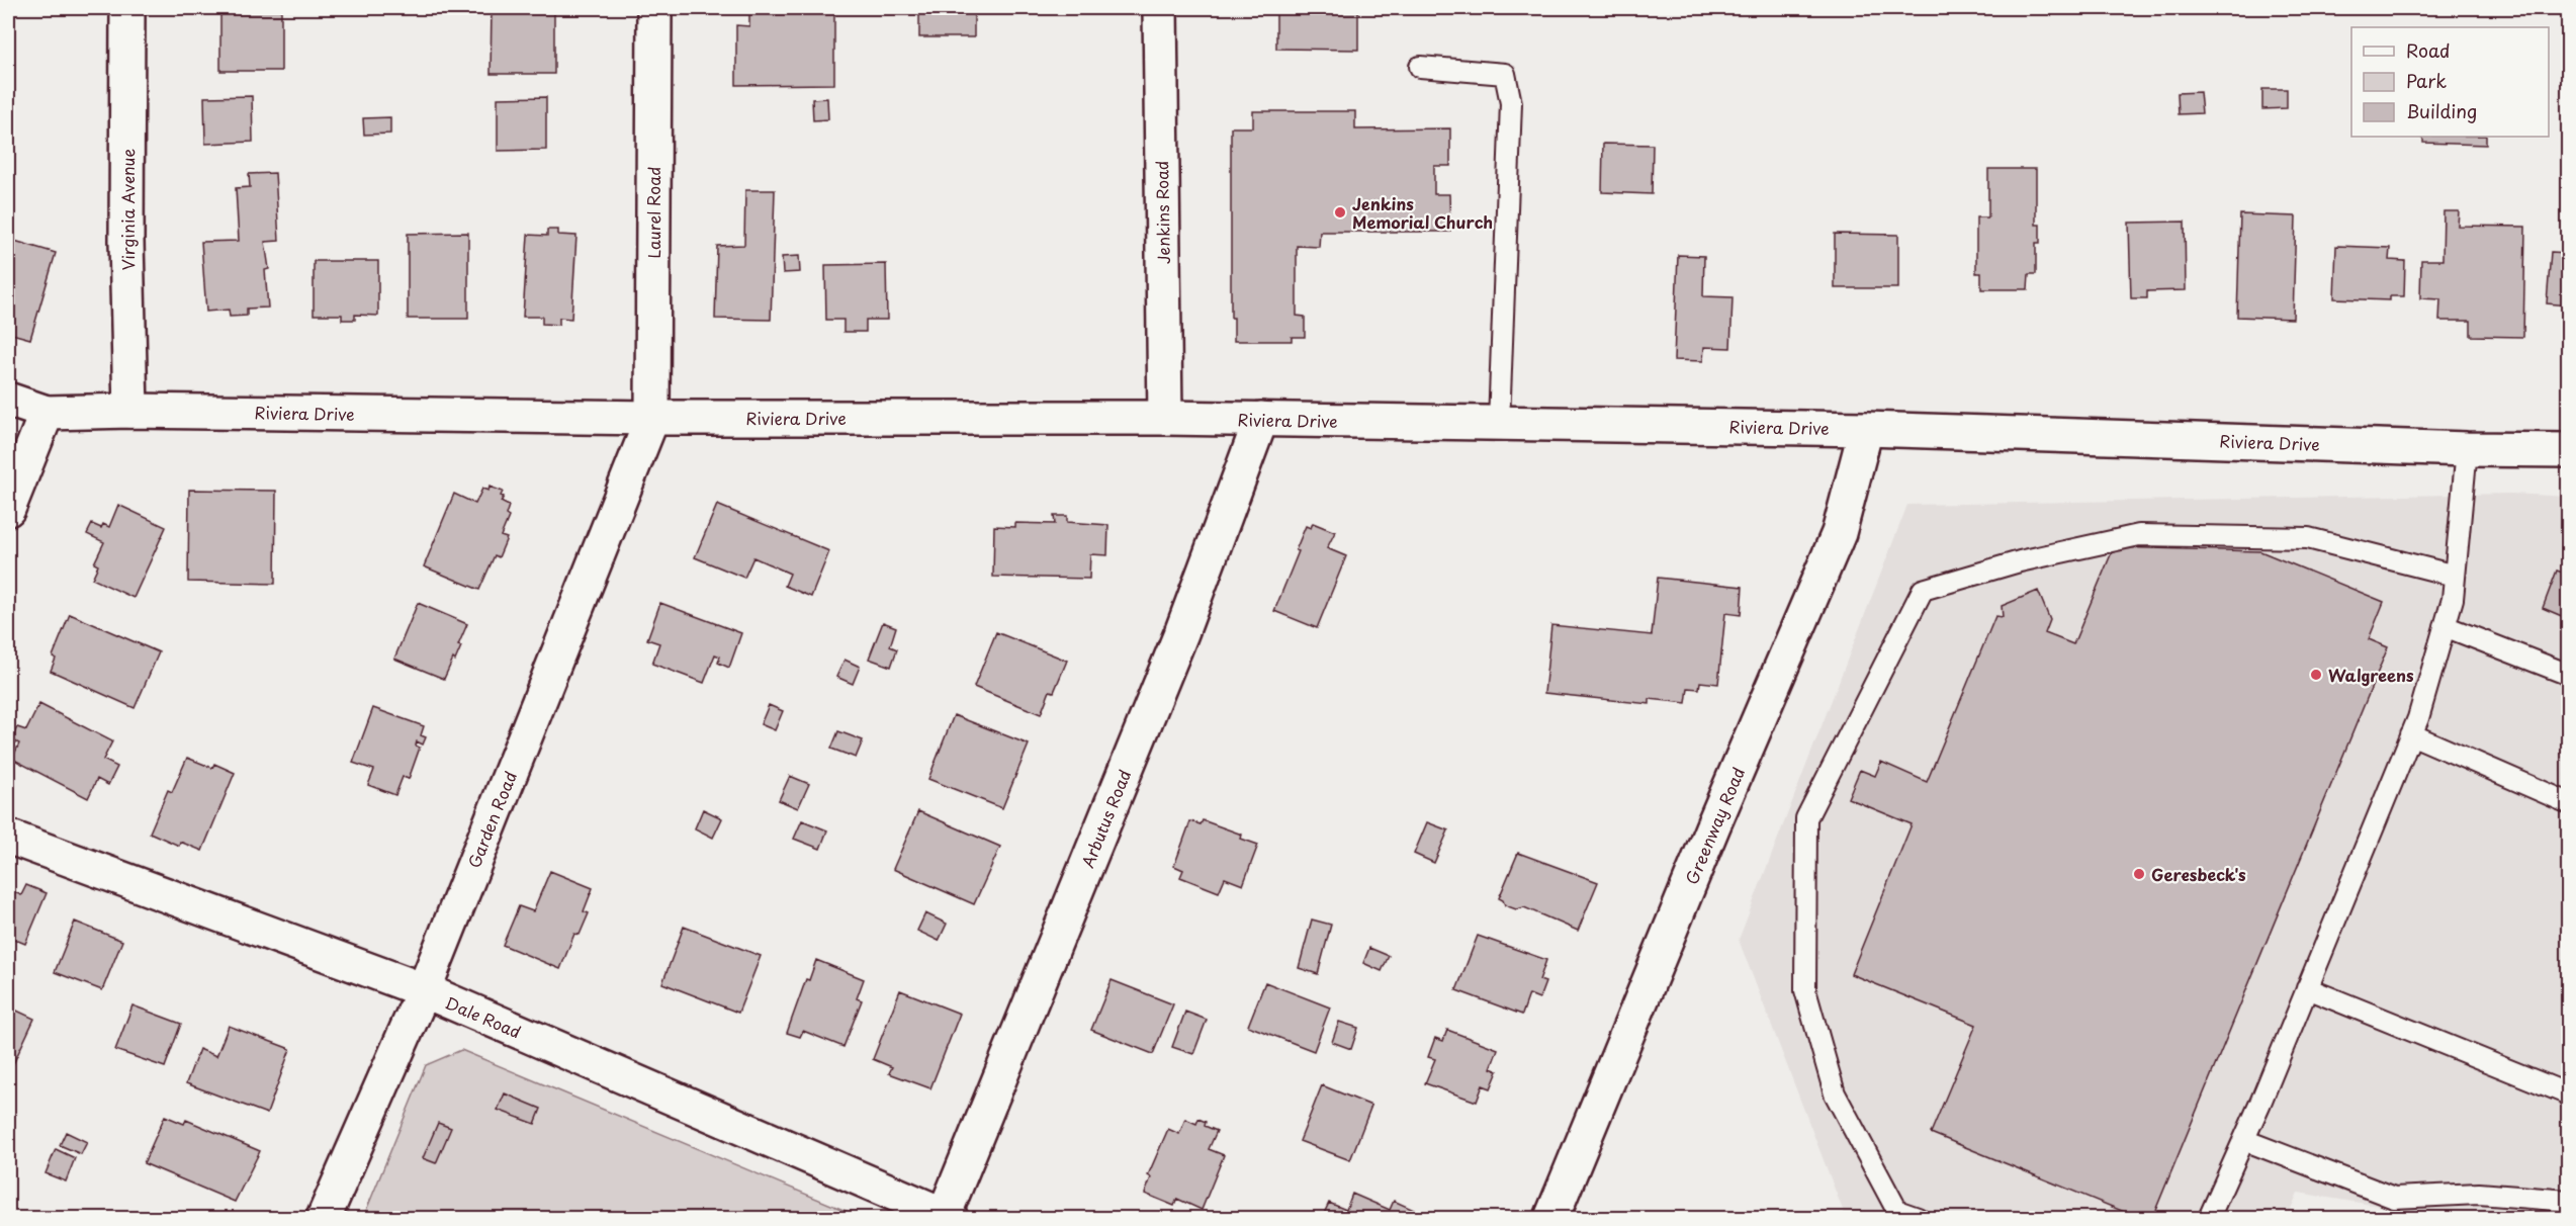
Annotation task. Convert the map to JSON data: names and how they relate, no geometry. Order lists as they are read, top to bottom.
{
  "streets": {
    "street": [
      "Virginia Avenue",
      "Laurel Road",
      "Jenkins Road",
      "Riviera Drive",
      "Arbutus Road",
      "Garden Road",
      "Greenway Road",
      "Dale Road"
    ]
  },
  "crossings": [
    ["Virginia Avenue", "Riviera Drive"],
    ["Laurel Road", "Riviera Drive"],
    ["Laurel Road", "Garden Road"],
    ["Jenkins Road", "Riviera Drive"],
    ["Riviera Drive", "Arbutus Road"],
    ["Riviera Drive", "Garden Road"],
    ["Riviera Drive", "Greenway Road"],
    ["Arbutus Road", "Dale Road"],
    ["Garden Road", "Dale Road"]
  ],
  "places": ["Jenkins Memorial Church", "Walgreens", "Geresbeck's"],
  "legend": ["Road", "Park", "Building"]
}
